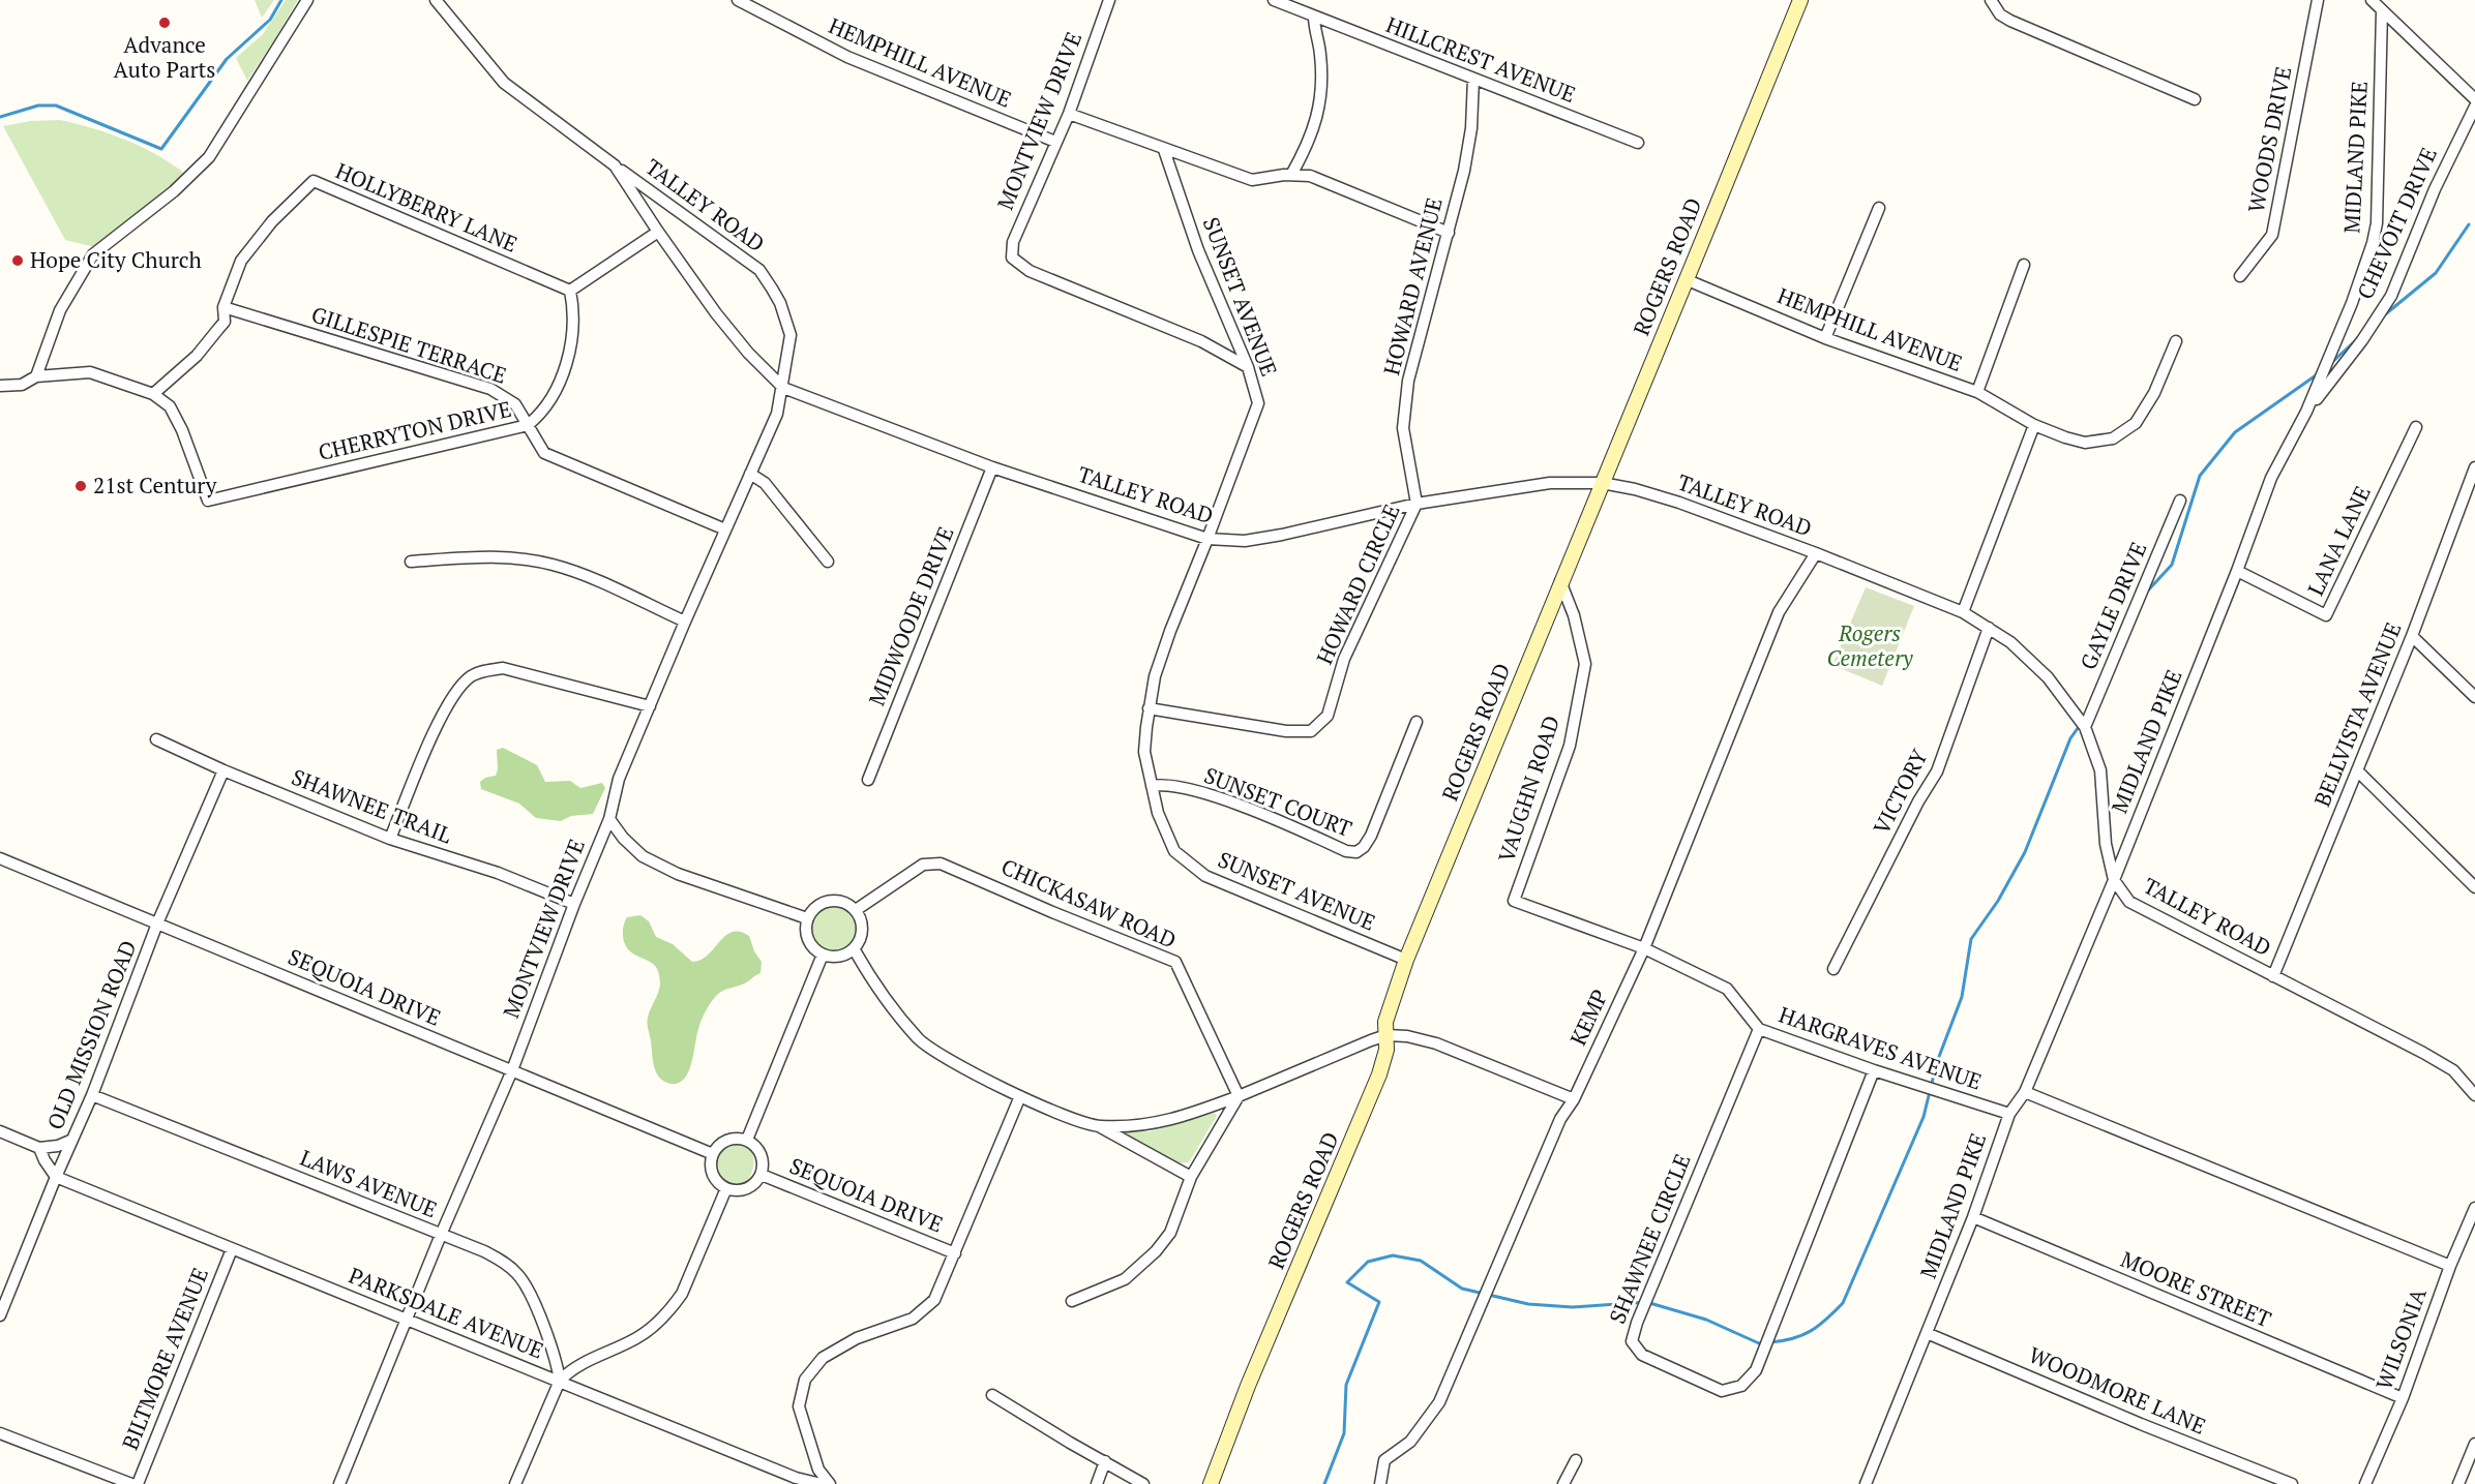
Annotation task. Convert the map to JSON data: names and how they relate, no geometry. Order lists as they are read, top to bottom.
{
  "streets": {
    "street": [
      "HILLCREST AVENUE",
      "HEMPHILL AVENUE",
      "MONTVIEW DRIVE",
      "WOODS DRIVE",
      "MIDLAND PIKE",
      "TALLEY ROAD",
      "HOLLYBERRY LANE",
      "CHEVOIT DRIVE",
      "ROGERS ROAD",
      "HOWARD AVENUE",
      "SUNSET AVENUE",
      "GILLESPIE TERRACE",
      "CHERRYTON DRIVE",
      "LANA LANE",
      "HOWARD CIRCLE",
      "GAYLE DRIVE",
      "MIDWOODE DRIVE",
      "BELLVISTA AVENUE",
      "VAUGHN ROAD",
      "VICTORY",
      "SUNSET COURT",
      "SHAWNEE TRAIL",
      "CHICKASAW ROAD",
      "SEQUOIA DRIVE",
      "KEMP",
      "OLD MISSION ROAD",
      "HARGRAVES AVENUE",
      "LAWS AVENUE",
      "SHAWNEE CIRCLE",
      "MOORE STREET",
      "PARKSDALE AVENUE",
      "WILSONIA",
      "BILTMORE AVENUE",
      "WOODMORE LANE"
    ]
  },
  "crossings": [
    ["HILLCREST AVENUE", "HOWARD AVENUE"],
    ["HEMPHILL AVENUE", "MONTVIEW DRIVE"],
    ["HEMPHILL AVENUE", "ROGERS ROAD"],
    ["MONTVIEW DRIVE", "TALLEY ROAD"],
    ["MONTVIEW DRIVE", "SUNSET AVENUE"],
    ["MONTVIEW DRIVE", "GILLESPIE TERRACE"],
    ["MONTVIEW DRIVE", "SHAWNEE TRAIL"],
    ["MONTVIEW DRIVE", "SEQUOIA DRIVE"],
    ["MONTVIEW DRIVE", "LAWS AVENUE"],
    ["MONTVIEW DRIVE", "PARKSDALE AVENUE"],
    ["MIDLAND PIKE", "TALLEY ROAD"],
    ["MIDLAND PIKE", "CHEVOIT DRIVE"],
    ["MIDLAND PIKE", "LANA LANE"],
    ["MIDLAND PIKE", "HARGRAVES AVENUE"],
    ["MIDLAND PIKE", "MOORE STREET"],
    ["MIDLAND PIKE", "WOODMORE LANE"],
    ["TALLEY ROAD", "ROGERS ROAD"],
    ["TALLEY ROAD", "HOWARD AVENUE"],
    ["TALLEY ROAD", "SUNSET AVENUE"],
    ["TALLEY ROAD", "HOWARD CIRCLE"],
    ["TALLEY ROAD", "GAYLE DRIVE"],
    ["TALLEY ROAD", "MIDWOODE DRIVE"],
    ["TALLEY ROAD", "BELLVISTA AVENUE"],
    ["TALLEY ROAD", "VICTORY"],
    ["TALLEY ROAD", "KEMP"],
    ["HOLLYBERRY LANE", "GILLESPIE TERRACE"],
    ["HOLLYBERRY LANE", "CHERRYTON DRIVE"],
    ["ROGERS ROAD", "SUNSET AVENUE"],
    ["ROGERS ROAD", "VAUGHN ROAD"],
    ["HOWARD AVENUE", "HOWARD CIRCLE"],
    ["SUNSET AVENUE", "HOWARD CIRCLE"],
    ["SUNSET AVENUE", "SUNSET COURT"],
    ["GILLESPIE TERRACE", "CHERRYTON DRIVE"],
    ["VAUGHN ROAD", "HARGRAVES AVENUE"],
    ["SHAWNEE TRAIL", "OLD MISSION ROAD"],
    ["SEQUOIA DRIVE", "OLD MISSION ROAD"],
    ["KEMP", "HARGRAVES AVENUE"],
    ["OLD MISSION ROAD", "LAWS AVENUE"],
    ["OLD MISSION ROAD", "PARKSDALE AVENUE"],
    ["HARGRAVES AVENUE", "SHAWNEE CIRCLE"],
    ["LAWS AVENUE", "PARKSDALE AVENUE"],
    ["MOORE STREET", "WILSONIA"],
    ["PARKSDALE AVENUE", "BILTMORE AVENUE"]
  ],
  "parks": ["Rogers Cemetery"],
  "places": ["Advance Auto Parts", "Hope City Church", "21st Century"]
}
